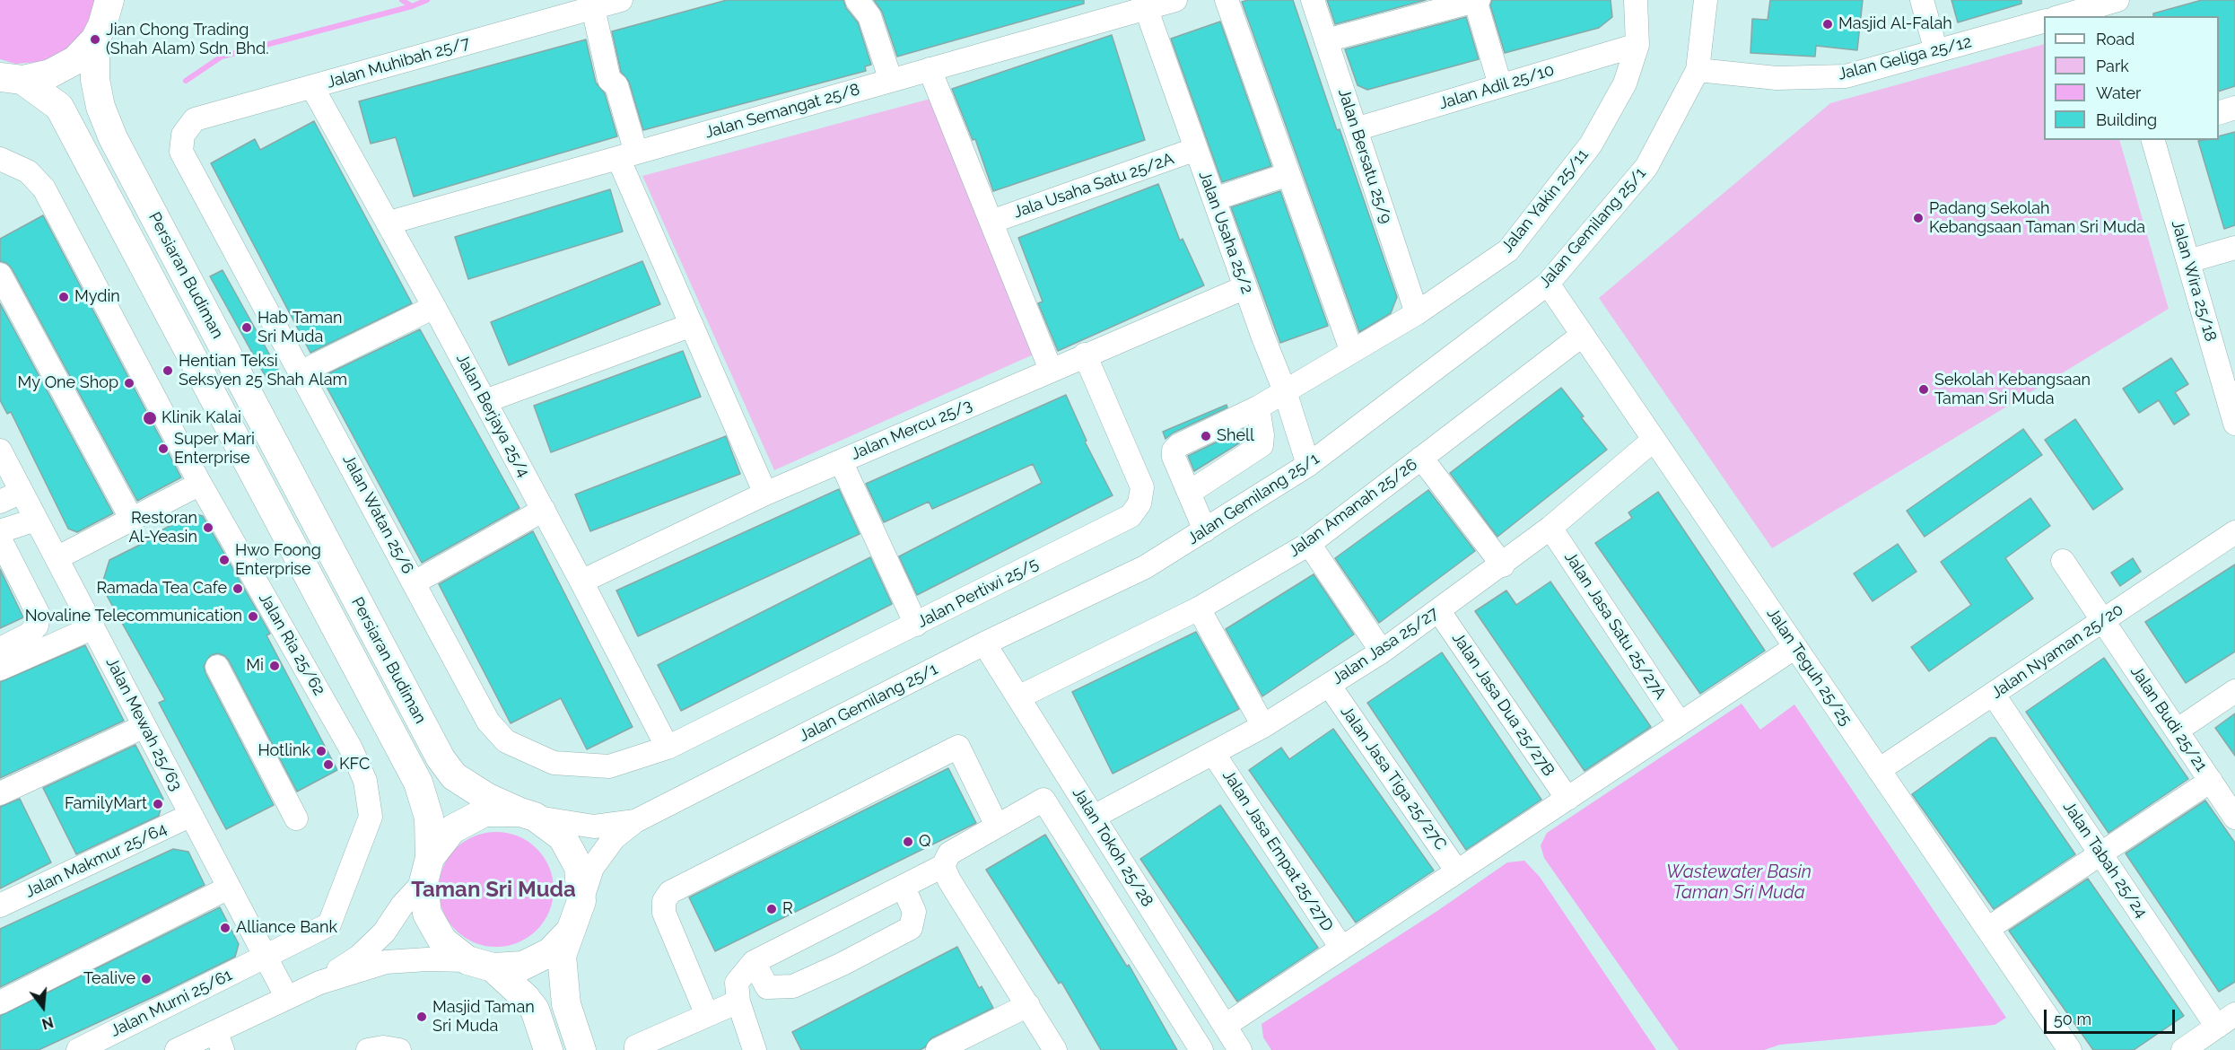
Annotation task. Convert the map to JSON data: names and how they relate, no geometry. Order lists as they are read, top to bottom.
{
  "streets": {
    "main road": ["Persiaran Budiman"],
    "street": [
      "Jalan Geliga 25/12",
      "Jalan Muhibah 25/7",
      "Jalan Adil 25/10",
      "Jalan Semangat 25/8",
      "Jalan Bersatu 25/9",
      "Jala Usaha Satu 25/2A",
      "Jalan Yakin 25/11",
      "Jalan Gemilang 25/1",
      "Jalan Usaha 25/2",
      "Jalan Wira 25/18",
      "Jalan Berjaya 25/4",
      "Jalan Mercu 25/3",
      "Jalan Amanah 25/26",
      "Jalan Watan 25/6",
      "Jalan Pertiwi 25/5",
      "Jalan Jasa Satu 25/27A",
      "Jalan Ria 25/62",
      "Jalan Jasa 25/27",
      "Jalan Nyaman 25/20",
      "Jalan Teguh 25/25",
      "Jalan Jasa Dua 25/27B",
      "Jalan Budi 25/21",
      "Jalan Mewah 25/63",
      "Jalan Jasa Tiga 25/27C",
      "Jalan Tokoh 25/28",
      "Jalan Jasa Empat 25/27D",
      "Jalan Tabah 25/24",
      "Jalan Makmur 25/64",
      "Jalan Murni 25/61"
    ]
  },
  "crossings": [
    ["Jalan Geliga 25/12", "Jalan Gemilang 25/1"],
    ["Jalan Muhibah 25/7", "Jalan Berjaya 25/4"],
    ["Jalan Muhibah 25/7", "Jalan Watan 25/6"],
    ["Jalan Adil 25/10", "Jalan Bersatu 25/9"],
    ["Jalan Adil 25/10", "Jalan Yakin 25/11"],
    ["Jalan Semangat 25/8", "Jalan Usaha 25/2"],
    ["Jalan Semangat 25/8", "Jalan Berjaya 25/4"],
    ["Jalan Bersatu 25/9", "Jalan Yakin 25/11"],
    ["Jala Usaha Satu 25/2A", "Jalan Usaha 25/2"],
    ["Jalan Yakin 25/11", "Jalan Usaha 25/2"],
    ["Jalan Gemilang 25/1", "Jalan Usaha 25/2"],
    ["Jalan Gemilang 25/1", "Persiaran Budiman"],
    ["Jalan Gemilang 25/1", "Jalan Teguh 25/25"],
    ["Jalan Gemilang 25/1", "Jalan Tokoh 25/28"],
    ["Jalan Usaha 25/2", "Jalan Mercu 25/3"],
    ["Jalan Berjaya 25/4", "Jalan Mercu 25/3"],
    ["Jalan Berjaya 25/4", "Jalan Watan 25/6"],
    ["Jalan Berjaya 25/4", "Jalan Pertiwi 25/5"],
    ["Jalan Mercu 25/3", "Jalan Pertiwi 25/5"],
    ["Jalan Amanah 25/26", "Jalan Teguh 25/25"],
    ["Jalan Amanah 25/26", "Jalan Tokoh 25/28"],
    ["Jalan Watan 25/6", "Jalan Pertiwi 25/5"],
    ["Jalan Jasa Satu 25/27A", "Jalan Jasa 25/27"],
    ["Jalan Ria 25/62", "Jalan Mewah 25/63"],
    ["Jalan Ria 25/62", "Jalan Murni 25/61"],
    ["Jalan Jasa 25/27", "Jalan Teguh 25/25"],
    ["Jalan Jasa 25/27", "Jalan Jasa Dua 25/27B"],
    ["Jalan Jasa 25/27", "Jalan Jasa Tiga 25/27C"],
    ["Jalan Jasa 25/27", "Jalan Tokoh 25/28"],
    ["Jalan Jasa 25/27", "Jalan Jasa Empat 25/27D"],
    ["Jalan Nyaman 25/20", "Jalan Teguh 25/25"],
    ["Jalan Nyaman 25/20", "Jalan Budi 25/21"],
    ["Jalan Nyaman 25/20", "Jalan Tabah 25/24"],
    ["Jalan Mewah 25/63", "Jalan Makmur 25/64"],
    ["Jalan Mewah 25/63", "Jalan Murni 25/61"]
  ],
  "districts": ["Taman Sri Muda"],
  "water": ["Wastewater Basin Taman Sri Muda"],
  "places": [
    "Masjid Al-Falah",
    "Jian Chong Trading (Shah Alam) Sdn. Bhd.",
    "Padang Sekolah Kebangsaan Taman Sri Muda",
    "Mydin",
    "Hab Taman Sri Muda",
    "Hentian Teksi Seksyen 25 Shah Alam",
    "My One Shop",
    "Sekolah Kebangsaan Taman Sri Muda",
    "Klinik Kalai",
    "Shell",
    "Super Mari Enterprise",
    "Restoran Al-Yeasin",
    "Hwo Foong Enterprise",
    "Ramada Tea Cafe",
    "Novaline Telecommunication",
    "Mi",
    "Hotlink",
    "KFC",
    "FamilyMart",
    "Q",
    "R",
    "Alliance Bank",
    "Tealive",
    "Masjid Taman Sri Muda"
  ],
  "legend": [
    "Road",
    "Park",
    "Water",
    "Building"
  ],
  "scale_bar": "50 m",
  "north": "bottom"
}
